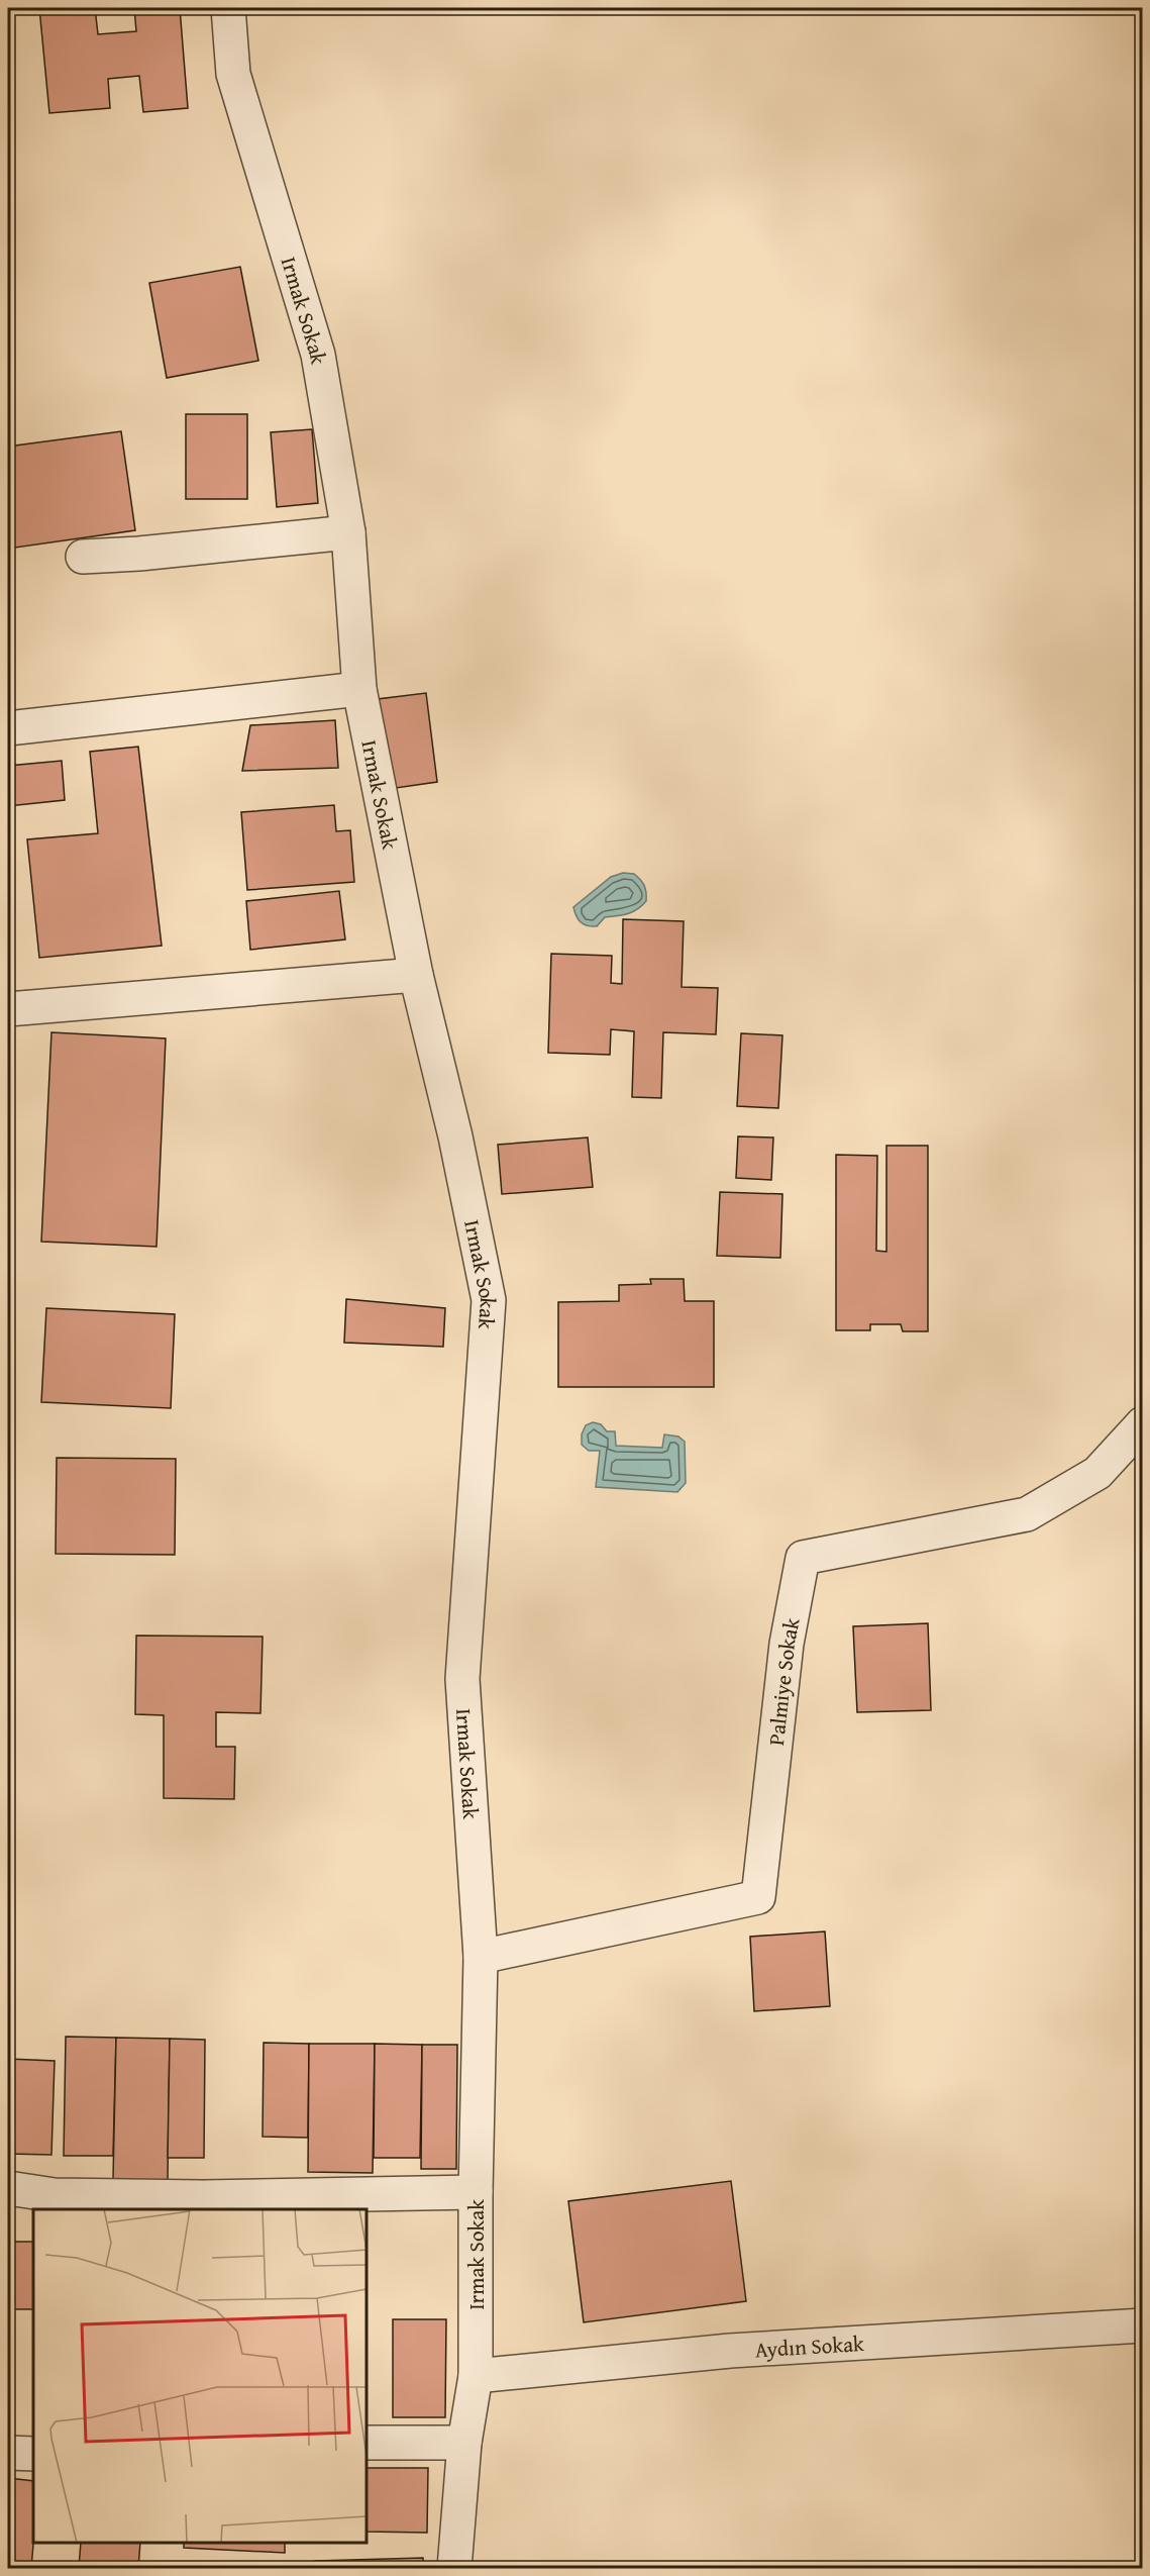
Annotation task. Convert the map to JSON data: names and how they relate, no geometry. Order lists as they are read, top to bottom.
{
  "streets": {
    "street": ["Irmak Sokak", "Palmiye Sokak", "Aydın Sokak"]
  },
  "crossings": [
    ["Irmak Sokak", "Palmiye Sokak"],
    ["Irmak Sokak", "Aydın Sokak"]
  ]
}
